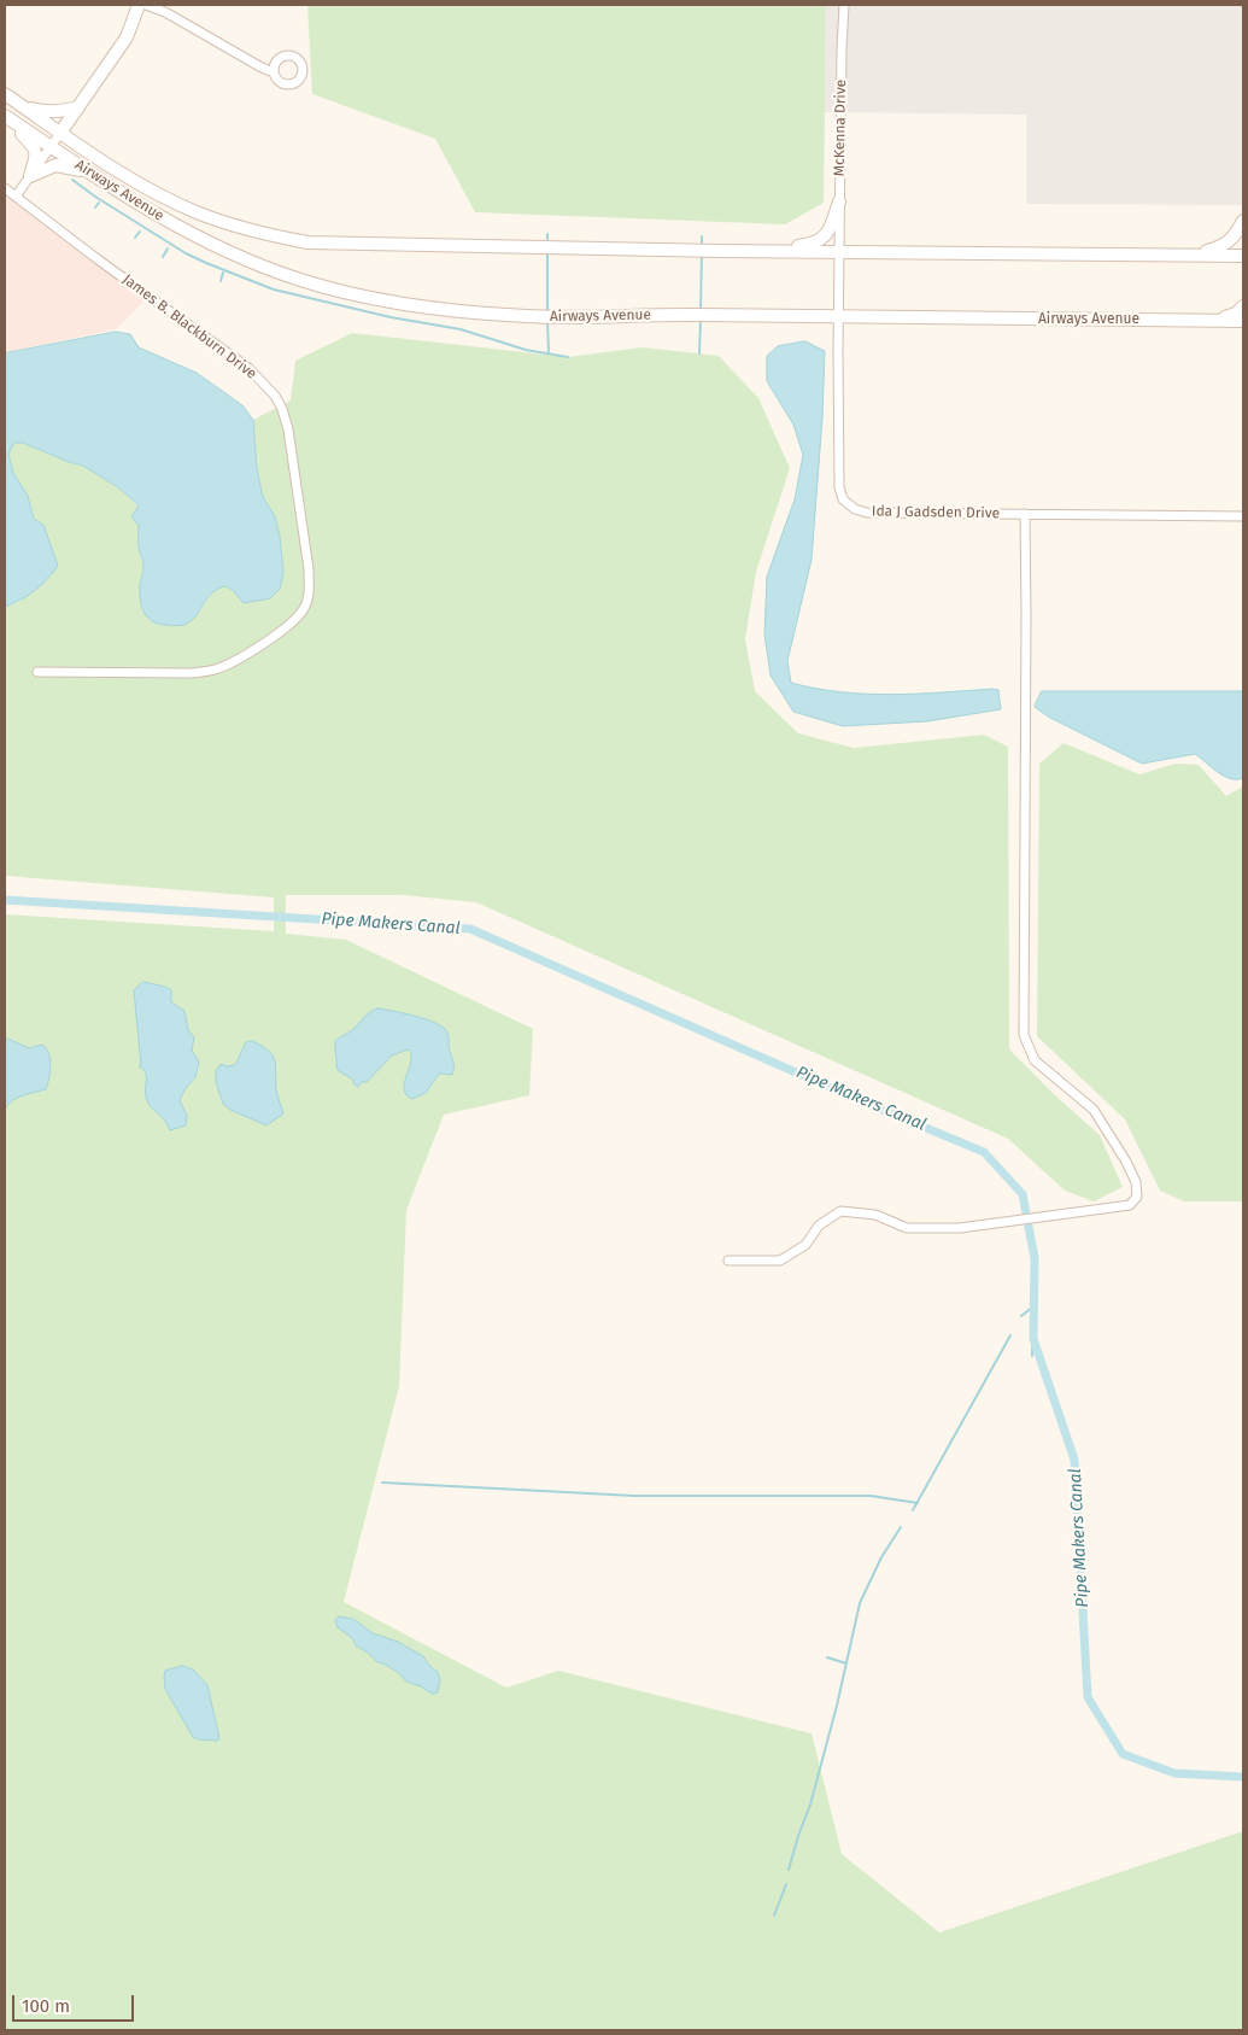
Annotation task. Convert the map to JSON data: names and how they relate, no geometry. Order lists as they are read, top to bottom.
{
  "streets": {
    "main road": ["Airways Avenue"],
    "street": ["McKenna Drive", "James B. Blackburn Drive", "Ida J Gadsden Drive"]
  },
  "crossings": [
    ["McKenna Drive", "Airways Avenue"],
    ["McKenna Drive", "Ida J Gadsden Drive"],
    ["Airways Avenue", "Ida J Gadsden Drive"]
  ],
  "water": ["Pipe Makers Canal"],
  "scale_bar": "100 m"
}
